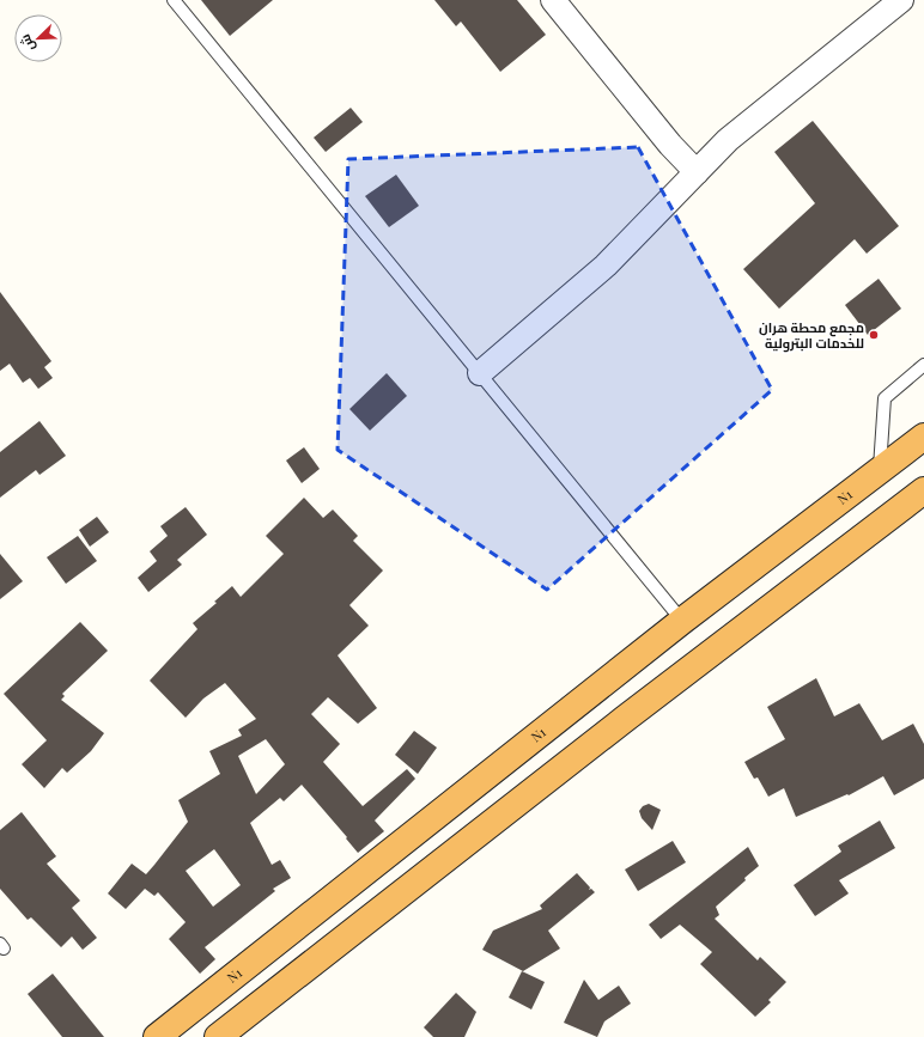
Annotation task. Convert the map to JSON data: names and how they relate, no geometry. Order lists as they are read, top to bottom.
{
  "streets": {
    "highway": ["N1"]
  },
  "places": ["مجمع محطة هران للخدمات البترولية"],
  "north": "bottom left"
}
